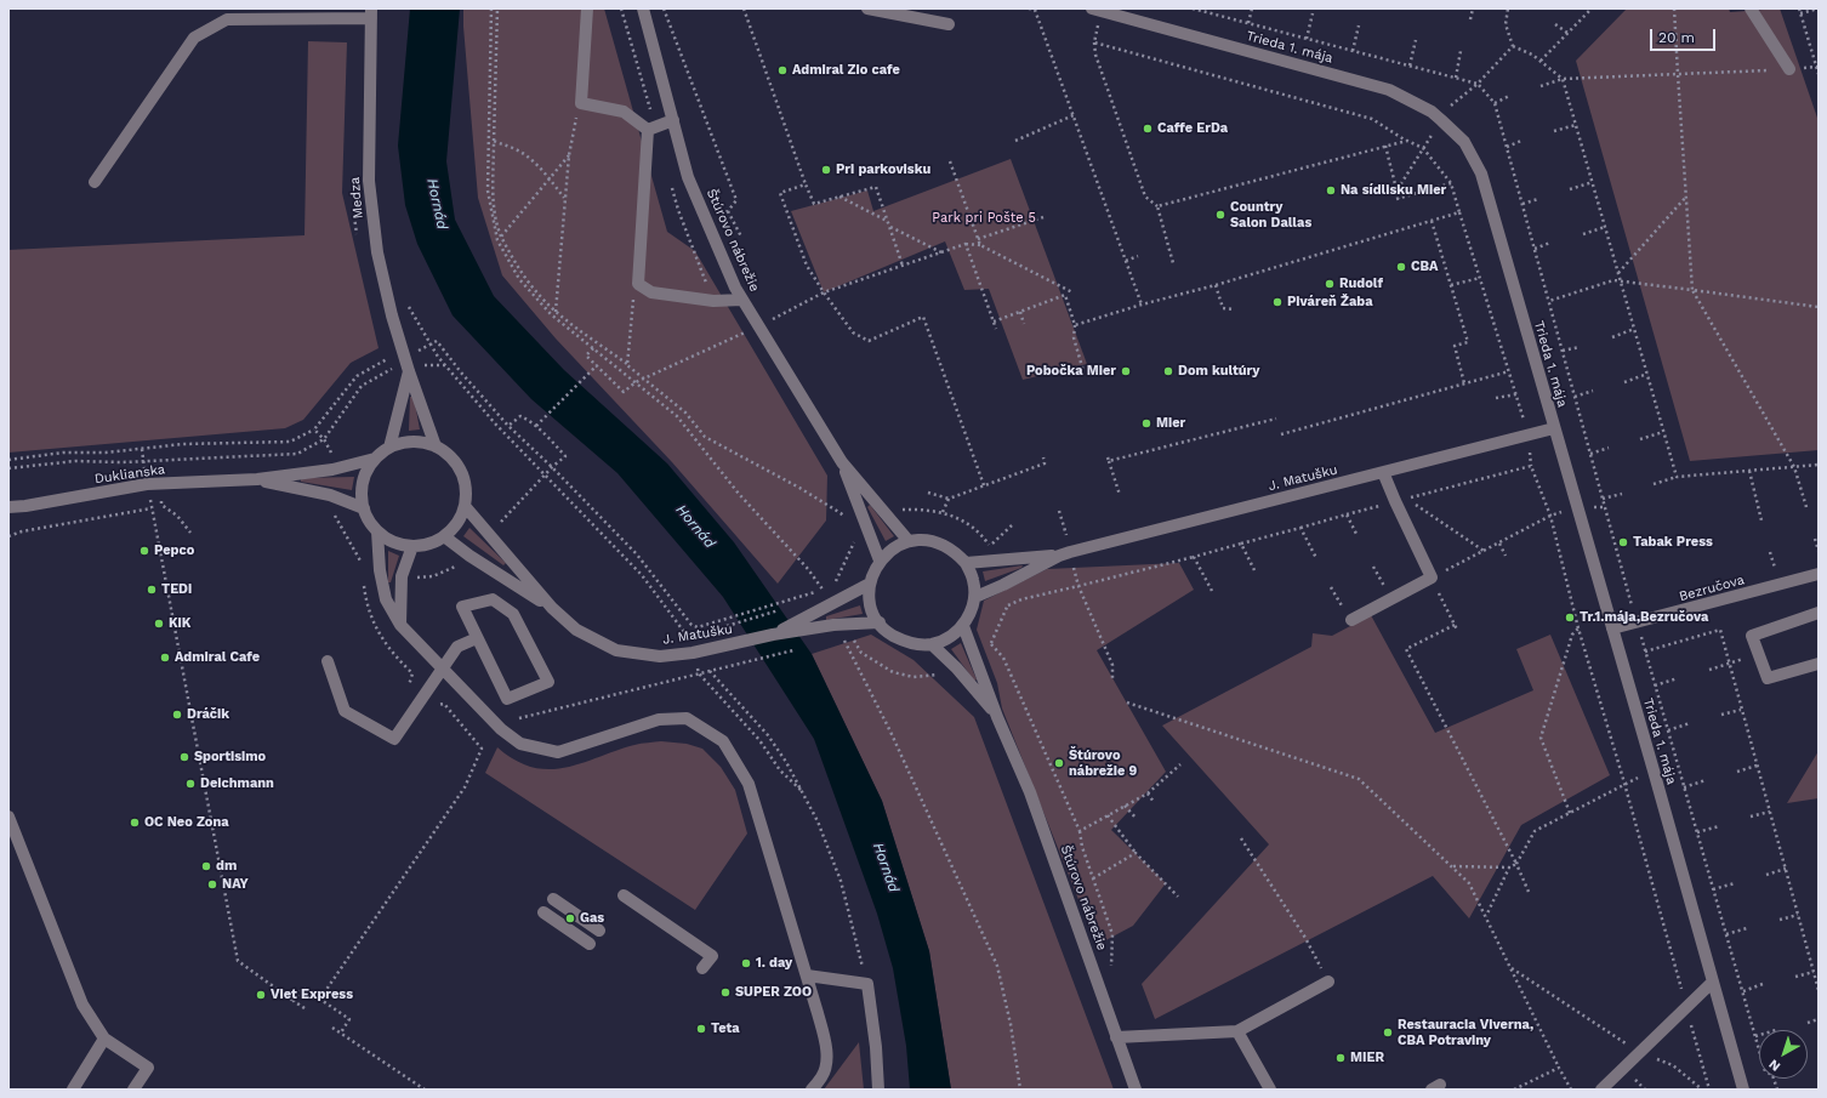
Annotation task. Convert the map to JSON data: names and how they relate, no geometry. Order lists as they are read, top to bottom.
{
  "streets": {
    "street": [
      "Trieda 1. mája",
      "Medza",
      "Štúrovo nábrežie",
      "Duklianska",
      "J. Matušku",
      "Bezručova"
    ]
  },
  "crossings": [
    ["Trieda 1. mája", "J. Matušku"],
    ["Trieda 1. mája", "Bezručova"]
  ],
  "water": ["Hornád"],
  "parks": ["Park pri Pošte 5"],
  "places": [
    "Admiral Zio cafe",
    "Caffe ErDa",
    "Pri parkovisku",
    "Na sídlisku Mier",
    "Country Salon Dallas",
    "CBA",
    "Rudolf",
    "Piváreň Žaba",
    "Pobočka Mier",
    "Dom kultúry",
    "Mier",
    "Tabak Press",
    "Pepco",
    "TEDi",
    "Tr.1.mája,Bezručova",
    "KiK",
    "Admiral Cafe",
    "Dráčik",
    "Sportisimo",
    "Štúrovo nábrežie 9",
    "Deichmann",
    "OC Neo Zona",
    "dm",
    "NAY",
    "Gas",
    "1. day",
    "SUPER ZOO",
    "Viet Express",
    "Teta",
    "Restauracia Viverna, CBA Potraviny",
    "MIER"
  ],
  "scale_bar": "20 m",
  "north": "bottom left"
}
